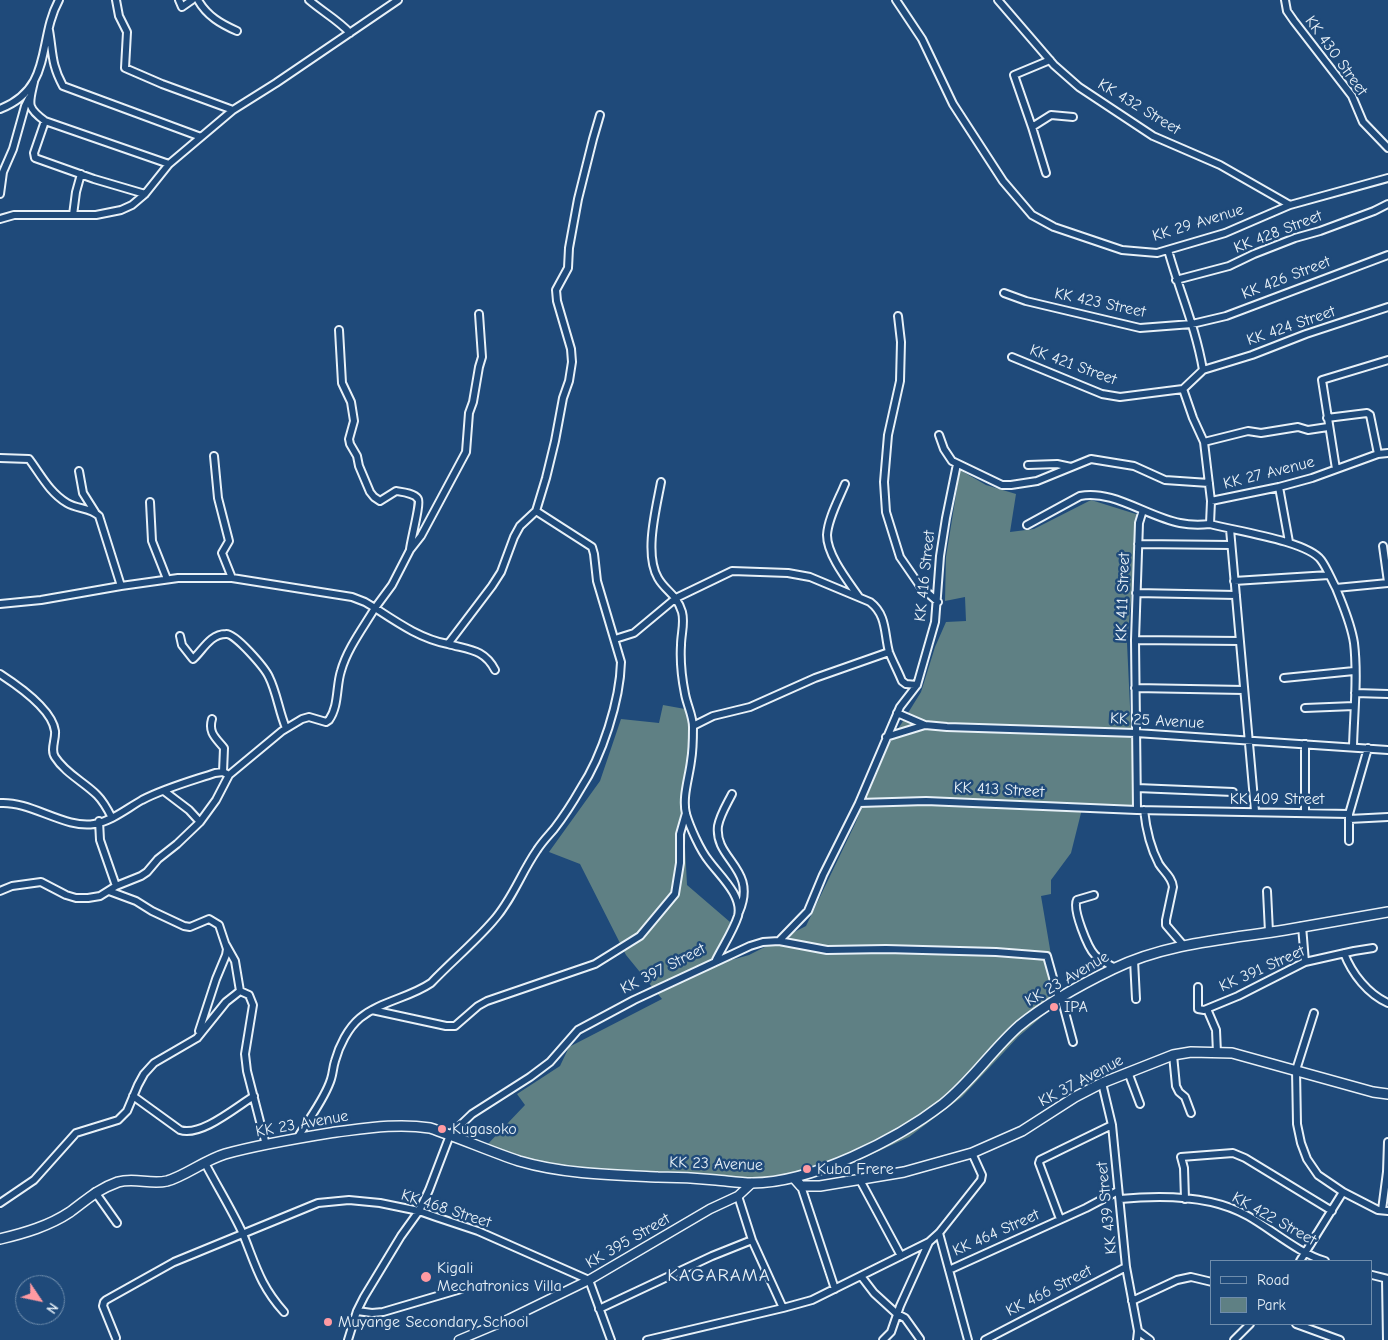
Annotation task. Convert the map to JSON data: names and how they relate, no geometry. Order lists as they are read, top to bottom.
{
  "streets": {
    "main road": ["KK 23 Avenue", "KK 37 Avenue"],
    "street": [
      "KK 430 Street",
      "KK 432 Street",
      "KK 29 Avenue",
      "KK 428 Street",
      "KK 426 Street",
      "KK 423 Street",
      "KK 424 Street",
      "KK 421 Street",
      "KK 27 Avenue",
      "KK 416 Street",
      "KK 411 Street",
      "KK 25 Avenue",
      "KK 413 Street",
      "KK 409 Street",
      "KK 397 Street",
      "KK 391 Street",
      "KK 439 Street",
      "KK 468 Street",
      "KK 422 Street",
      "KK 464 Street",
      "KK 395 Street",
      "KK 466 Street"
    ]
  },
  "crossings": [
    ["KK 432 Street", "KK 29 Avenue"],
    ["KK 426 Street", "KK 423 Street"],
    ["KK 421 Street", "KK 27 Avenue"],
    ["KK 416 Street", "KK 25 Avenue"],
    ["KK 411 Street", "KK 25 Avenue"],
    ["KK 411 Street", "KK 413 Street"],
    ["KK 411 Street", "KK 409 Street"],
    ["KK 413 Street", "KK 409 Street"],
    ["KK 397 Street", "KK 23 Avenue"],
    ["KK 397 Street", "KK 468 Street"],
    ["KK 391 Street", "KK 37 Avenue"],
    ["KK 23 Avenue", "KK 395 Street"],
    ["KK 37 Avenue", "KK 439 Street"],
    ["KK 439 Street", "KK 422 Street"],
    ["KK 439 Street", "KK 464 Street"],
    ["KK 439 Street", "KK 466 Street"],
    ["KK 468 Street", "KK 395 Street"]
  ],
  "districts": ["KAGARAMA"],
  "places": [
    "IPA",
    "Kugasoko",
    "Kuba Frere",
    "Kigali Mechatronics Villa",
    "Muyange Secondary School"
  ],
  "legend": ["Road", "Park"],
  "north": "bottom right"
}
